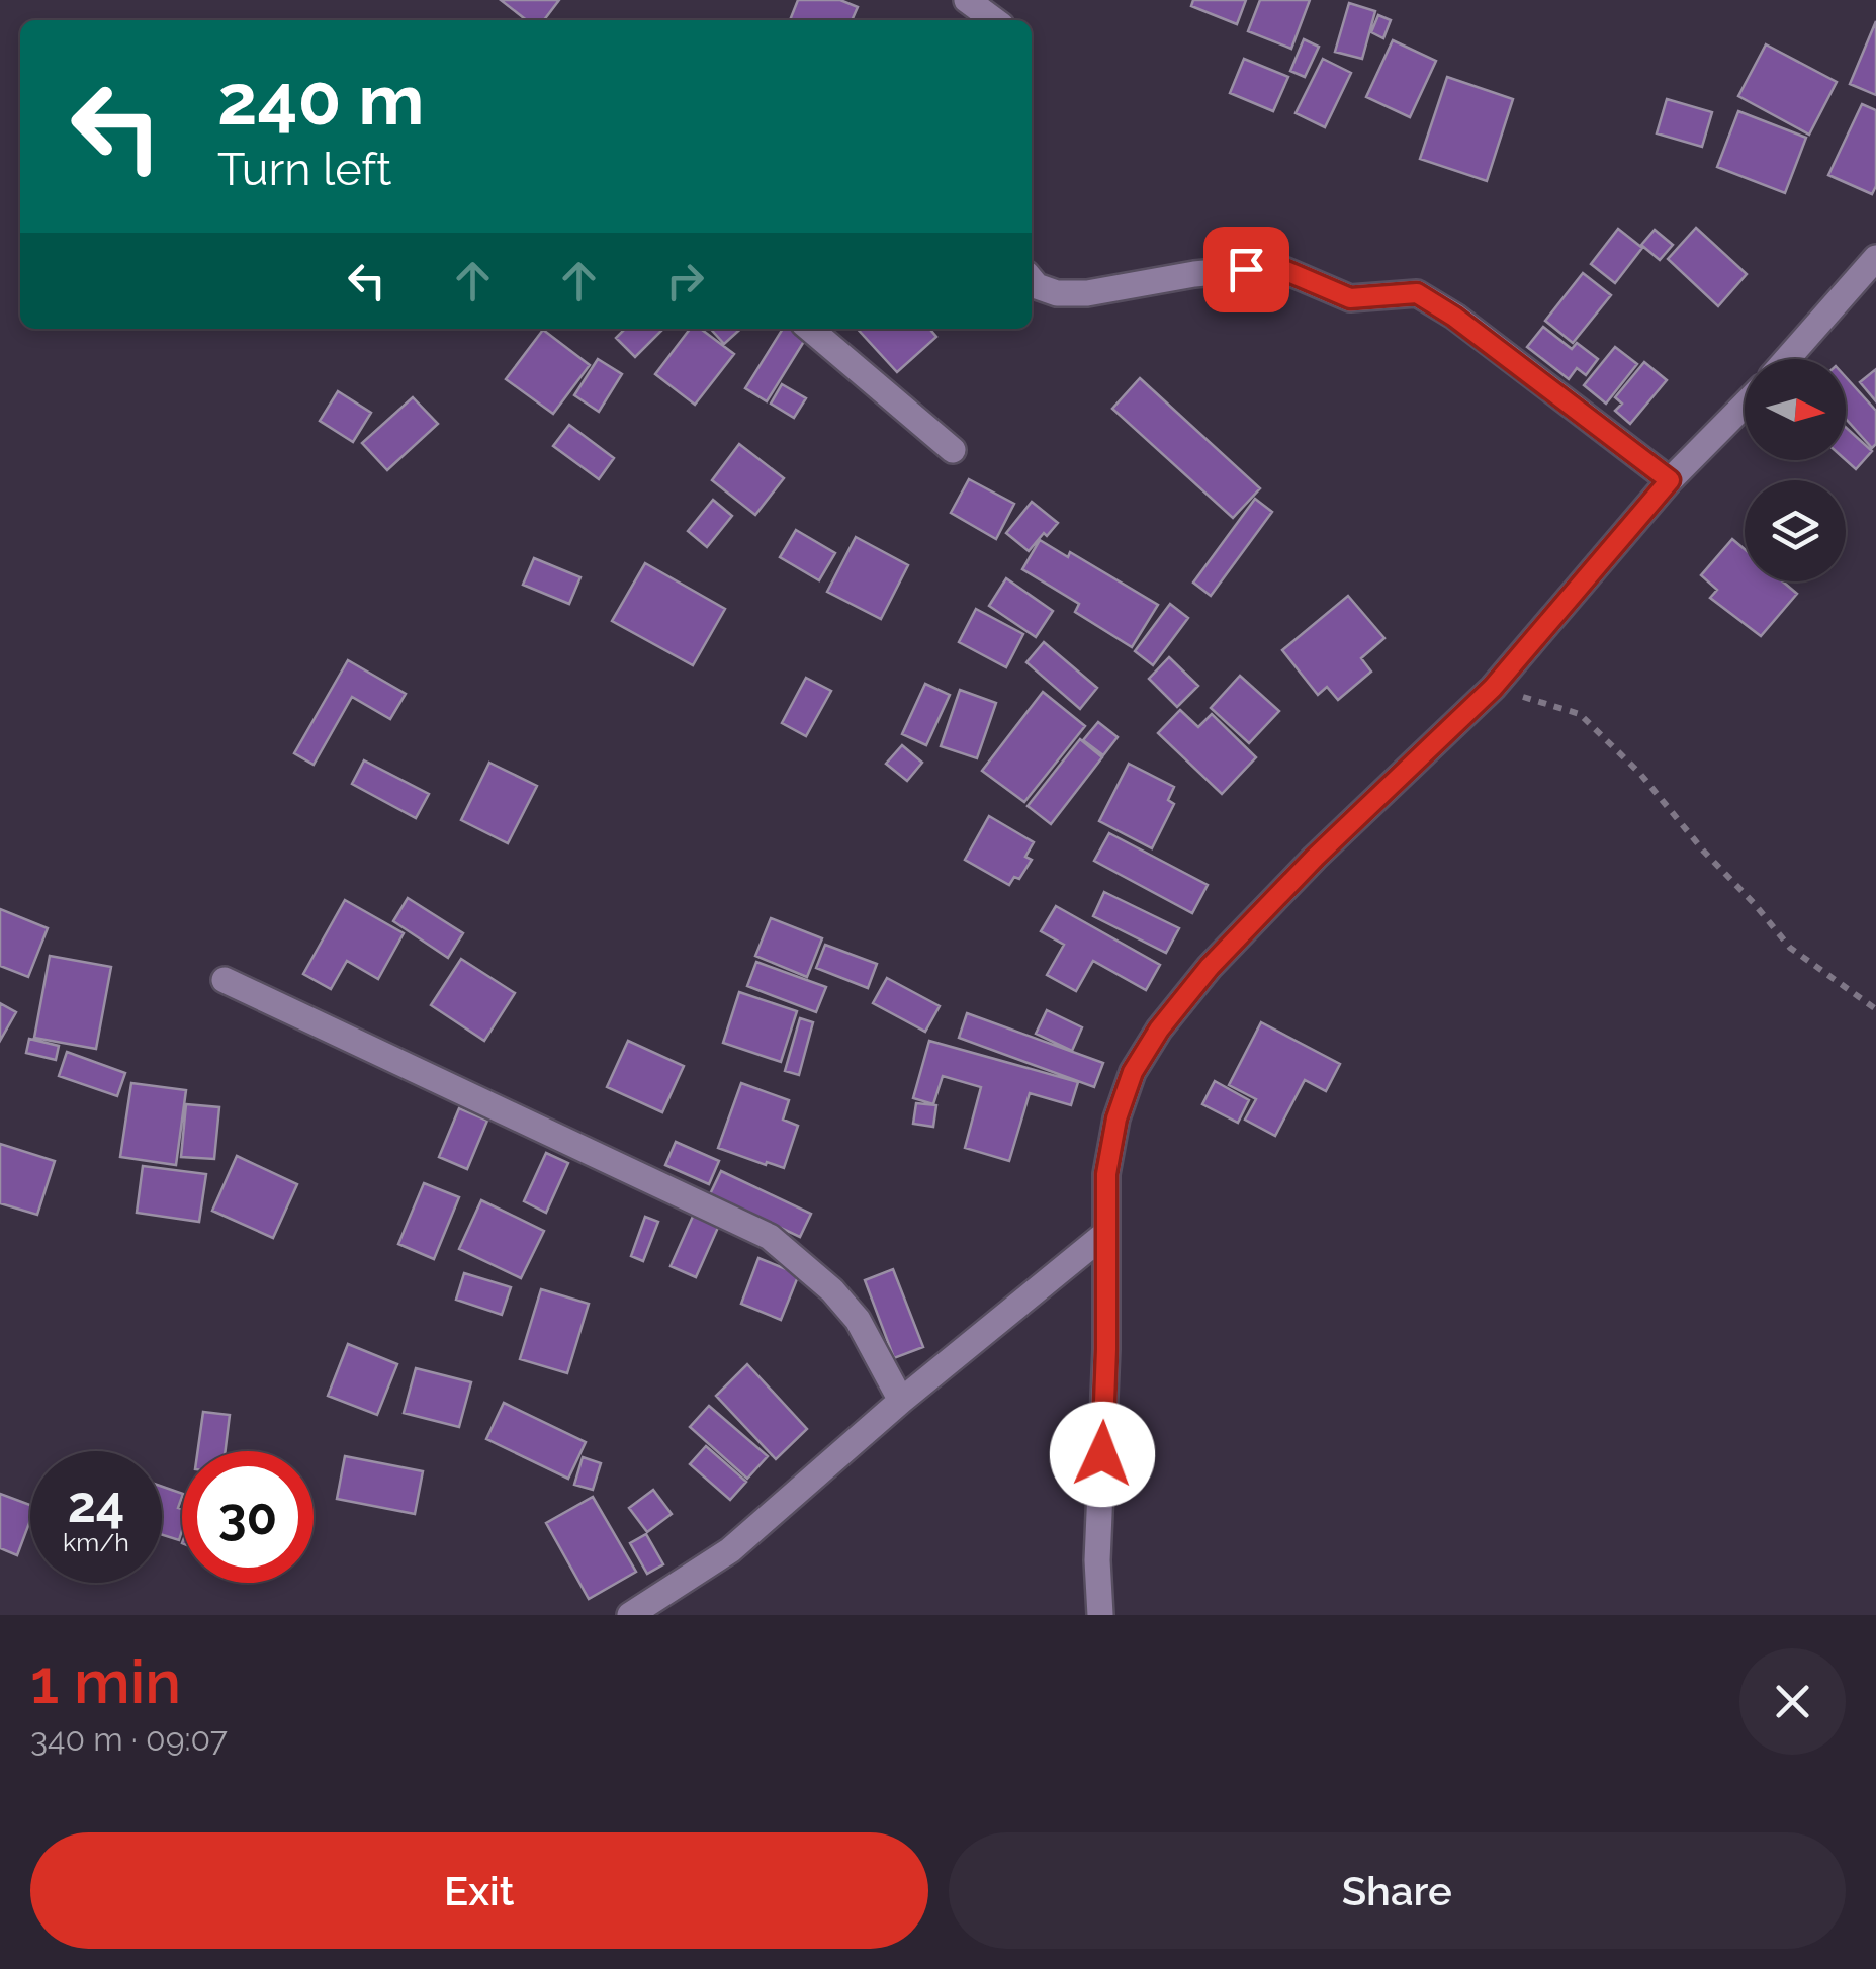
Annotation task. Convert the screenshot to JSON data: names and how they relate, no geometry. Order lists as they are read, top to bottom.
{
  "north": "right",
  "page": {
    "turn": ["240 m", "Turn left"],
    "speed": "24 km/h",
    "limit": "30",
    "heading": ["1 min", "340 m · 09:07"],
    "buttons": ["Exit", "Share"]
  }
}
